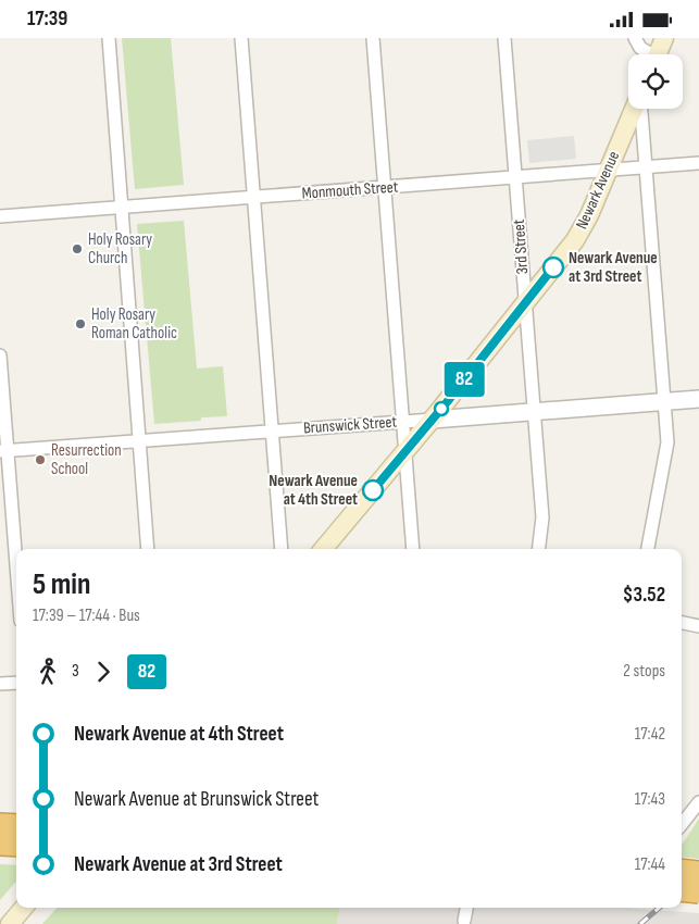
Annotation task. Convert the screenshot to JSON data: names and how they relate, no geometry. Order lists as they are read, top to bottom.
{
  "streets": {
    "main road": ["Newark Avenue"],
    "street": ["Monmouth Street", "3rd Street", "Brunswick Street"]
  },
  "crossings": [
    ["Monmouth Street", "Newark Avenue"],
    ["Monmouth Street", "3rd Street"],
    ["Newark Avenue", "3rd Street"],
    ["Newark Avenue", "Brunswick Street"],
    ["3rd Street", "Brunswick Street"]
  ],
  "places": [
    "Holy Rosary Church",
    "Newark Avenue at 3rd Street",
    "Holy Rosary Roman Catholic",
    "Resurrection School",
    "Newark Avenue at 4th Street"
  ],
  "lines": ["bus line 82"],
  "page": {
    "status": "17:39",
    "on_map": "82",
    "heading": ["5 min", "17:39 – 17:44 · Bus", "$3.52"],
    "legs": ["3", "82", "2 stops"],
    "list": [
      {
        "name": "Newark Avenue at 4th Street",
        "value": "17:42"
      },
      {
        "name": "Newark Avenue at Brunswick Street",
        "value": "17:43"
      },
      {
        "name": "Newark Avenue at 3rd Street",
        "value": "17:44"
      }
    ]
  }
}
